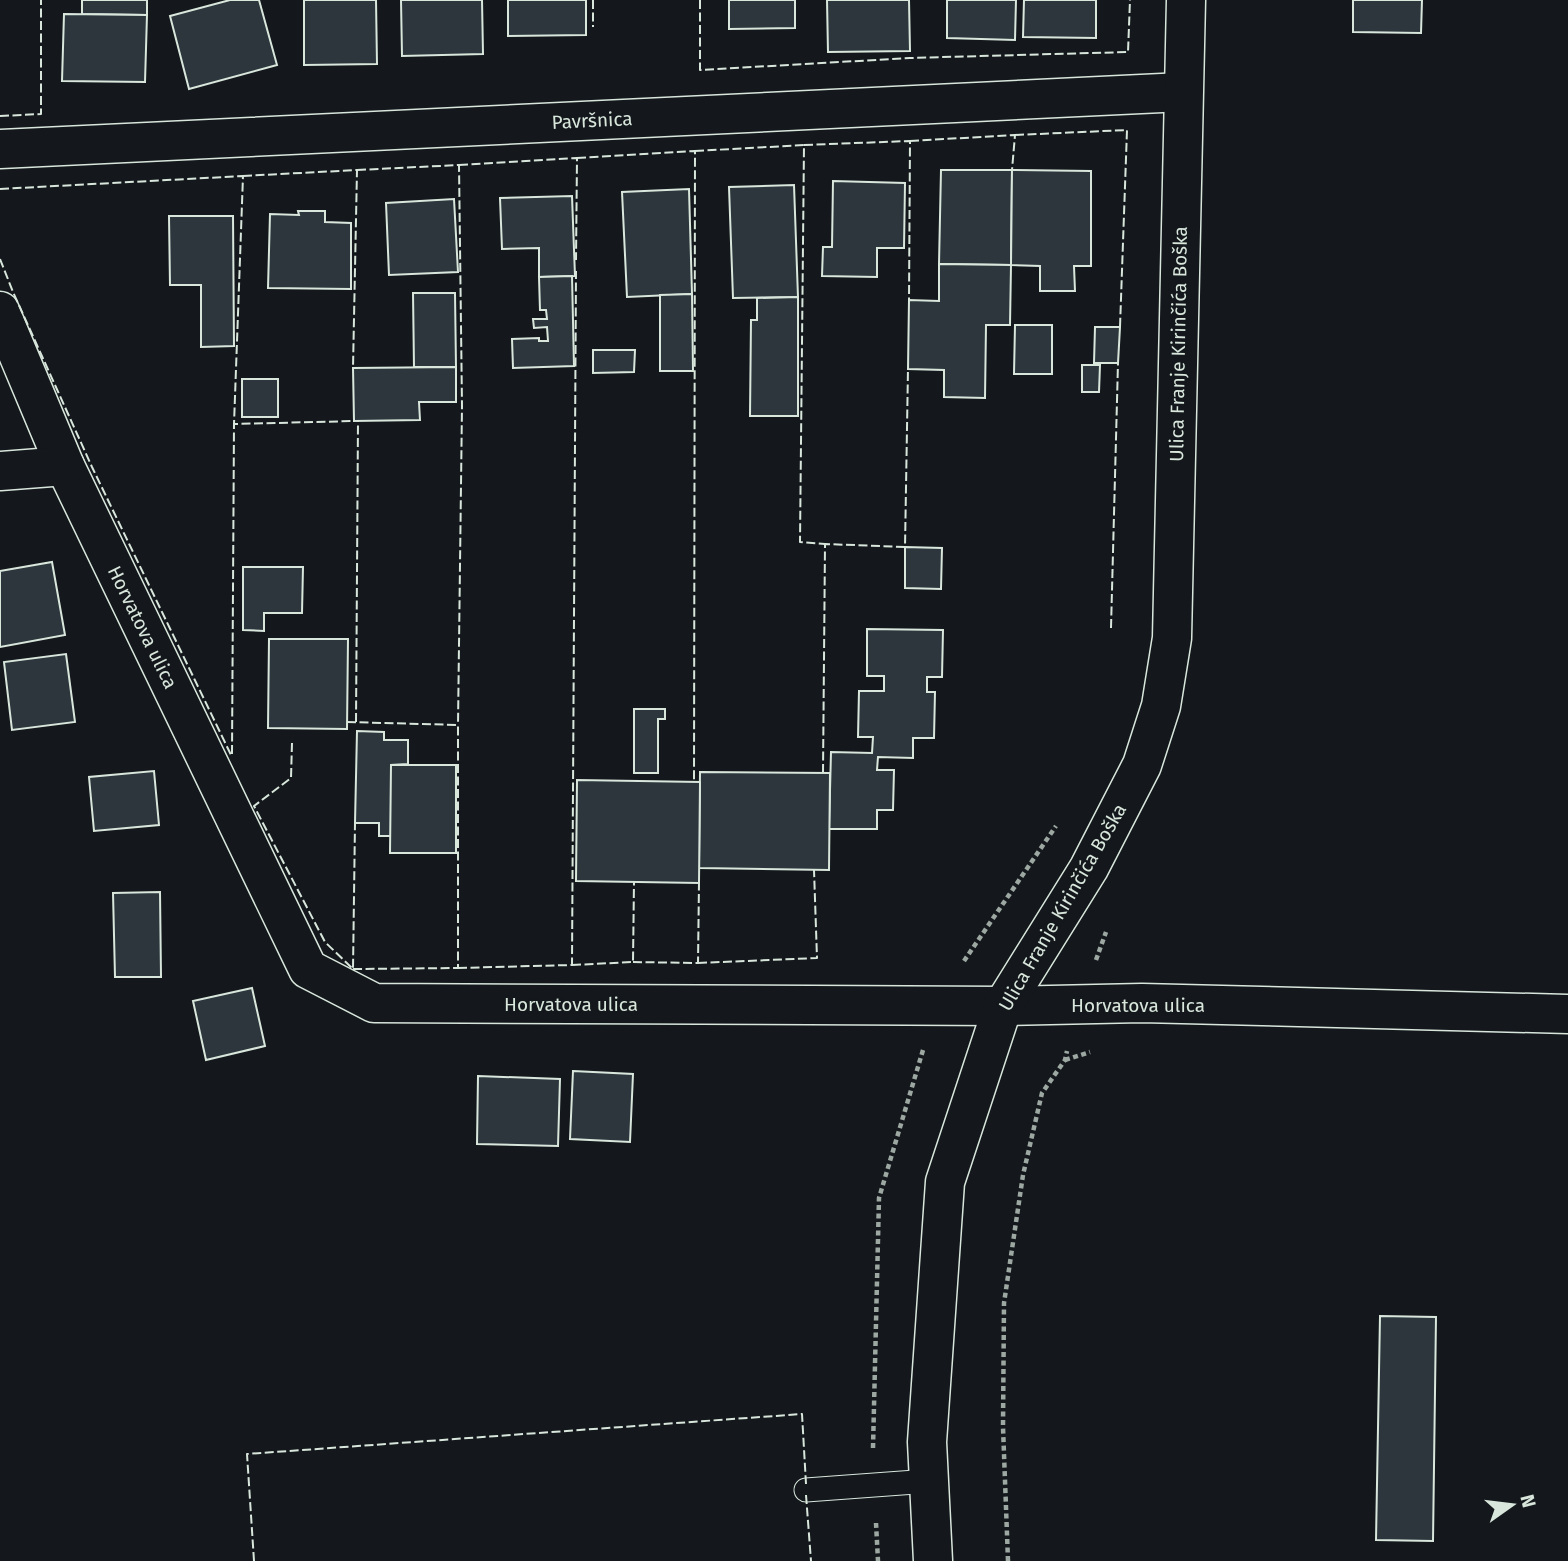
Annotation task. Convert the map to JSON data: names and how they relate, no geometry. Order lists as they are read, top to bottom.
{
  "streets": {
    "street": ["Pavršnica", "Ulica Franje Kirinčića Boška", "Horvatova ulica"]
  },
  "crossings": [
    ["Pavršnica", "Ulica Franje Kirinčića Boška"],
    ["Ulica Franje Kirinčića Boška", "Horvatova ulica"]
  ],
  "north": "right"
}
